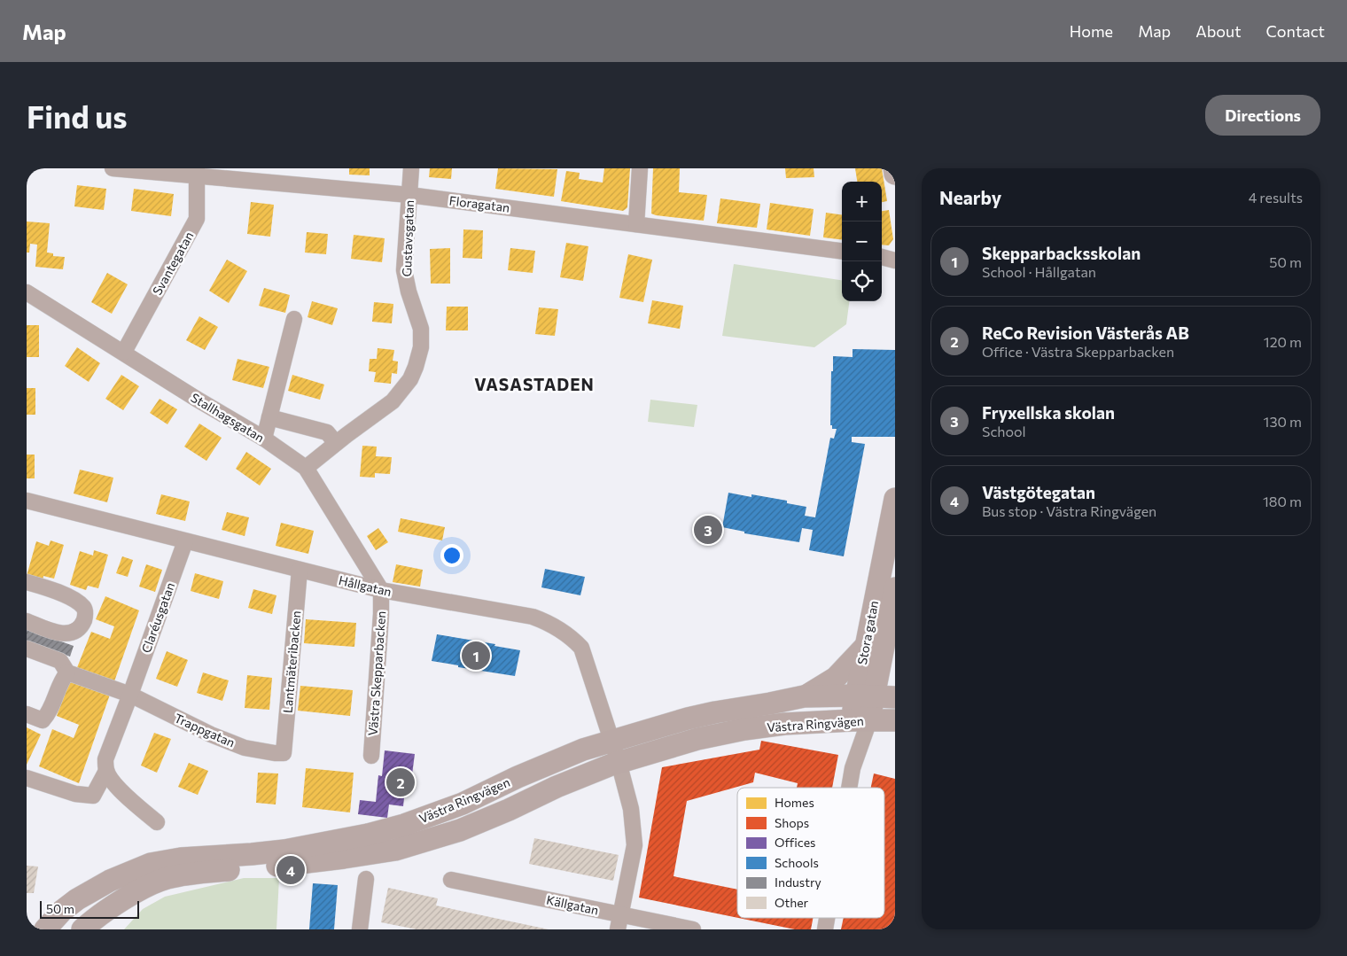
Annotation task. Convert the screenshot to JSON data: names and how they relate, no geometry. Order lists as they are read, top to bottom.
{
  "streets": {
    "main road": ["Stora gatan", "Västra Ringvägen"],
    "street": [
      "Floragatan",
      "Gustavsgatan",
      "Svantegatan",
      "Stallhagsgatan",
      "Hållgatan",
      "Claréusgatan",
      "Lantmäteribacken",
      "Västra Skepparbacken",
      "Trappgatan",
      "Källgatan"
    ]
  },
  "crossings": [
    ["Floragatan", "Gustavsgatan"],
    ["Floragatan", "Svantegatan"],
    ["Gustavsgatan", "Stallhagsgatan"],
    ["Svantegatan", "Stallhagsgatan"],
    ["Stallhagsgatan", "Hållgatan"],
    ["Stallhagsgatan", "Västra Skepparbacken"],
    ["Hållgatan", "Claréusgatan"],
    ["Hållgatan", "Lantmäteribacken"],
    ["Hållgatan", "Västra Skepparbacken"],
    ["Hållgatan", "Västra Ringvägen"],
    ["Hållgatan", "Källgatan"],
    ["Claréusgatan", "Trappgatan"],
    ["Stora gatan", "Västra Ringvägen"],
    ["Lantmäteribacken", "Trappgatan"]
  ],
  "districts": ["VASASTADEN"],
  "legend": [
    "Homes",
    "Shops",
    "Offices",
    "Schools",
    "Industry",
    "Other"
  ],
  "scale_bar": "50 m",
  "page": {
    "header": "Map",
    "nav": [
      "Home",
      "Map",
      "About",
      "Contact"
    ],
    "buttons": "Directions",
    "title": "Find us",
    "heading": ["Nearby", "4 results"],
    "map_buttons": ["+", "−"],
    "list": [
      {
        "mark": "1",
        "name": "Skepparbacksskolan",
        "note": "School · Hållgatan",
        "value": "50 m"
      },
      {
        "mark": "2",
        "name": "ReCo Revision Västerås AB",
        "note": "Office · Västra Skepparbacken",
        "value": "120 m"
      },
      {
        "mark": "3",
        "name": "Fryxellska skolan",
        "note": "School",
        "value": "130 m"
      },
      {
        "mark": "4",
        "name": "Västgötegatan",
        "note": "Bus stop · Västra Ringvägen",
        "value": "180 m"
      }
    ],
    "pins": [
      "3",
      "1",
      "2",
      "4"
    ],
    "scale": "50 m"
  }
}
